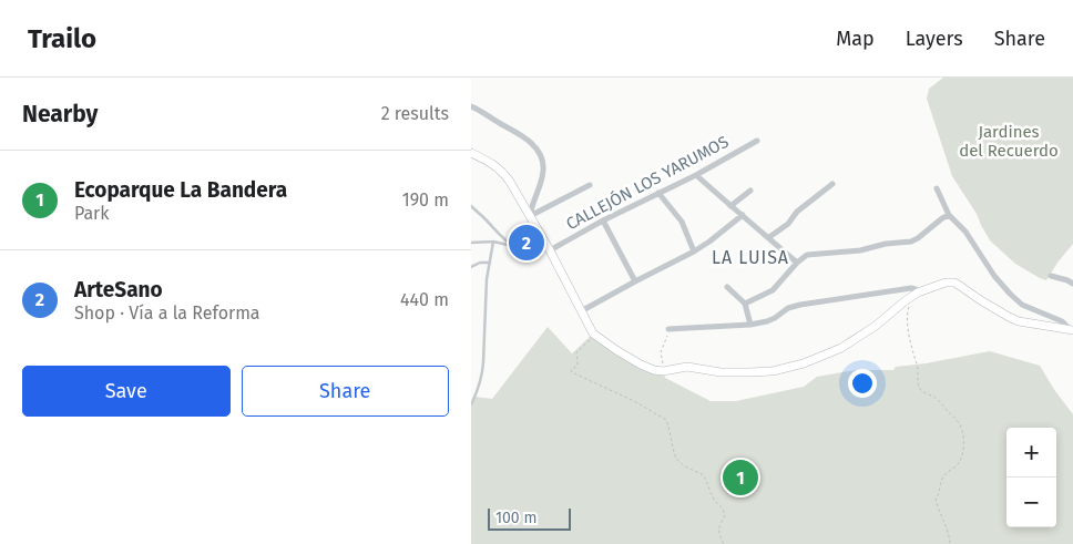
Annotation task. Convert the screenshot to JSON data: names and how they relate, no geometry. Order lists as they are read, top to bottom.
{
  "streets": {
    "street": ["CALLEJÓN LOS YARUMOS"]
  },
  "districts": ["LA LUISA"],
  "parks": ["Jardines del Recuerdo"],
  "scale_bar": "100 m",
  "page": {
    "header": "Trailo",
    "nav": ["Map", "Layers", "Share"],
    "heading": ["Nearby", "2 results"],
    "list": [
      {
        "mark": "1",
        "name": "Ecoparque La Bandera",
        "note": "Park",
        "value": "190 m"
      },
      {
        "mark": "2",
        "name": "ArteSano",
        "note": "Shop · Vía a la Reforma",
        "value": "440 m"
      }
    ],
    "pins": ["2", "1"],
    "buttons": ["Save", "Share"],
    "map_buttons": ["+", "−"],
    "scale": "100 m"
  }
}
